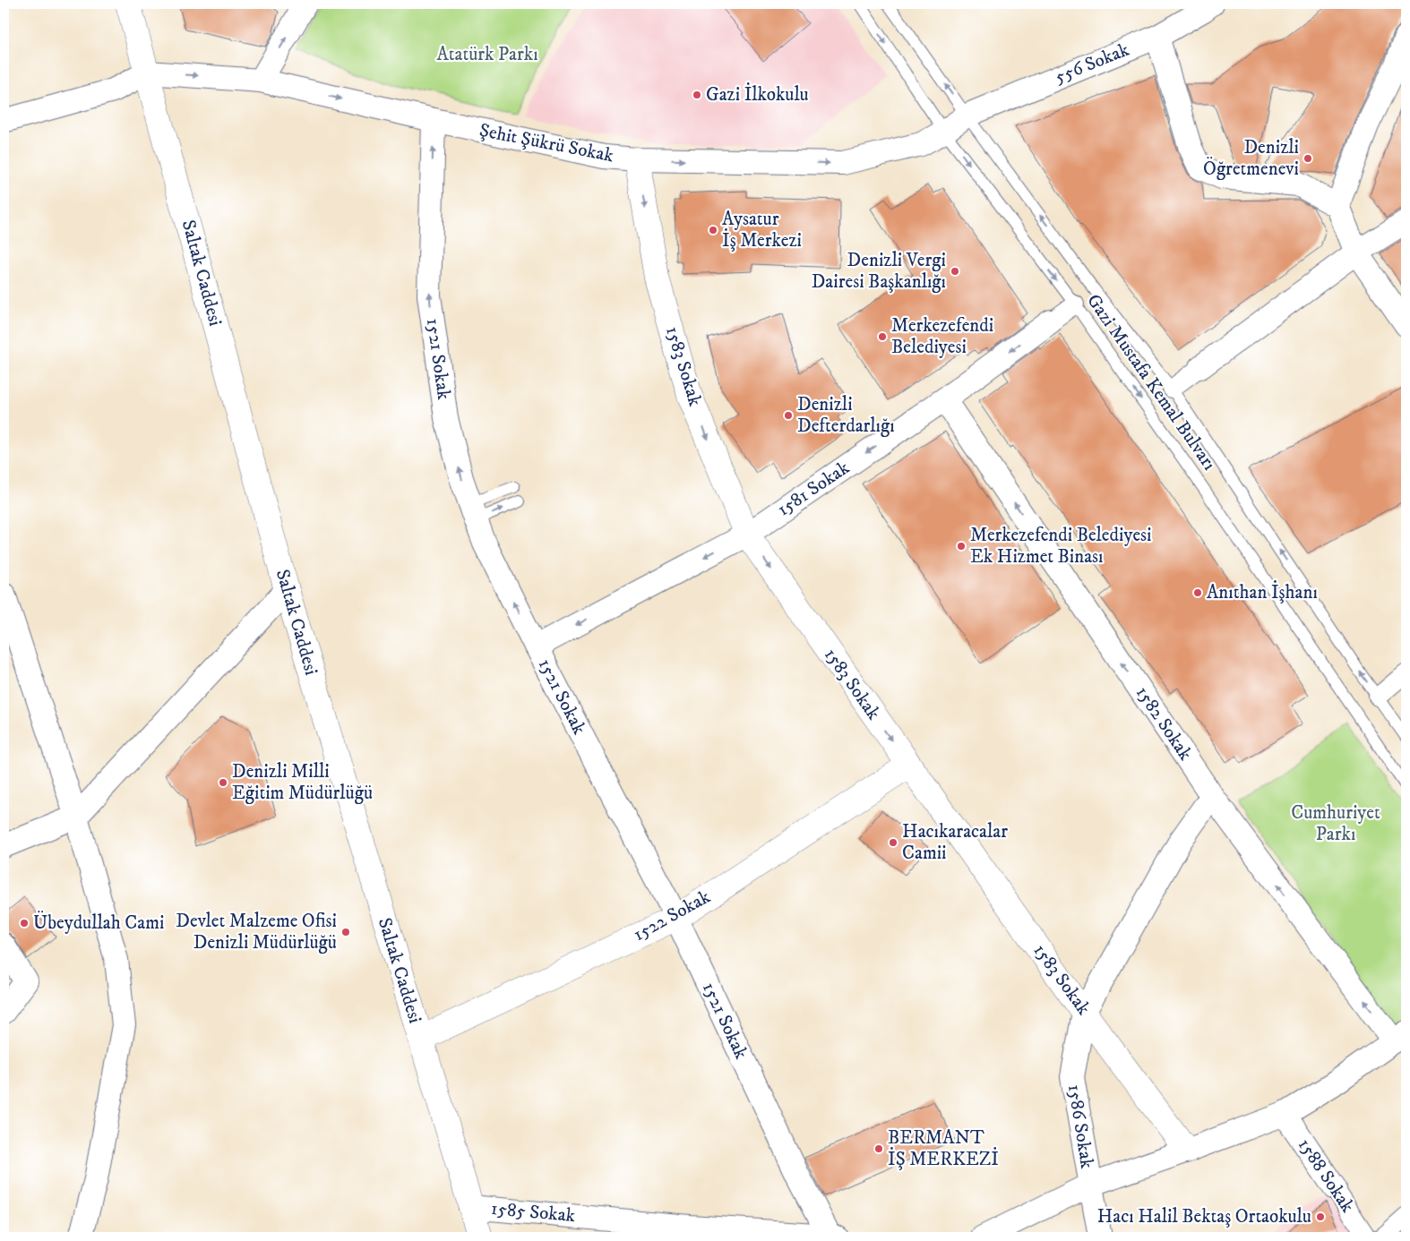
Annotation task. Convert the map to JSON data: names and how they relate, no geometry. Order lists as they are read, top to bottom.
{
  "streets": {
    "main road": ["Saltak Caddesi", "1583 Sokak", "1522 Sokak"],
    "street": [
      "556 Sokak",
      "Şehit Şükrü Sokak",
      "1521 Sokak",
      "1581 Sokak",
      "1582 Sokak",
      "1586 Sokak",
      "1588 Sokak",
      "1585 Sokak"
    ],
    "lane": ["Gazi Mustafa Kemal Bulvarı"]
  },
  "crossings": [
    ["556 Sokak", "Şehit Şükrü Sokak"],
    ["556 Sokak", "Gazi Mustafa Kemal Bulvarı"],
    ["Şehit Şükrü Sokak", "Saltak Caddesi"],
    ["Şehit Şükrü Sokak", "1521 Sokak"],
    ["Şehit Şükrü Sokak", "1583 Sokak"],
    ["Şehit Şükrü Sokak", "Gazi Mustafa Kemal Bulvarı"],
    ["Saltak Caddesi", "1522 Sokak"],
    ["Saltak Caddesi", "1585 Sokak"],
    ["1521 Sokak", "1581 Sokak"],
    ["1521 Sokak", "1522 Sokak"],
    ["1521 Sokak", "1585 Sokak"],
    ["1583 Sokak", "1581 Sokak"],
    ["1583 Sokak", "1522 Sokak"],
    ["1583 Sokak", "1586 Sokak"],
    ["Gazi Mustafa Kemal Bulvarı", "1581 Sokak"],
    ["1581 Sokak", "1582 Sokak"],
    ["1582 Sokak", "1586 Sokak"]
  ],
  "one_way": [
    "Şehit Şükrü Sokak",
    "1521 Sokak",
    "1583 Sokak",
    "1581 Sokak",
    "1582 Sokak"
  ],
  "parks": ["Atatürk Parkı", "Cumhuriyet Parkı"],
  "places": [
    "Gazi İlkokulu",
    "Denizli Öğretmenevi",
    "Aysatur İş Merkezi",
    "Denizli Vergi Dairesi Başkanlığı",
    "Merkezefendi Belediyesi",
    "Denizli Defterdarlığı",
    "Merkezefendi Belediyesi Ek Hizmet Binası",
    "Anıthan İşhanı",
    "Denizli Milli Eğitim Müdürlüğü",
    "Hacıkaracalar Camii",
    "Übeydullah Cami",
    "Devlet Malzeme Ofisi Denizli Müdürlüğü",
    "BERMANT İŞ MERKEZİ",
    "Hacı Halil Bektaş Ortaokulu"
  ]
}
